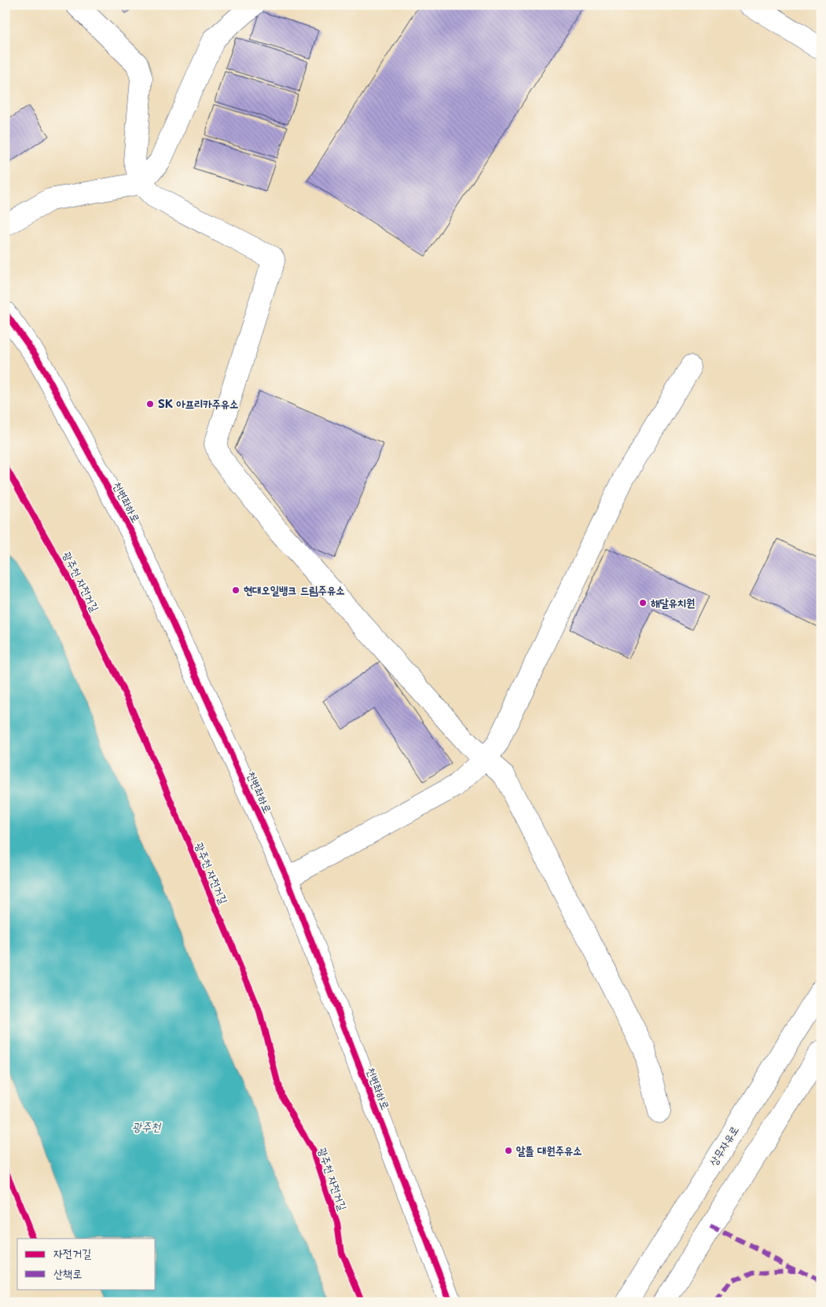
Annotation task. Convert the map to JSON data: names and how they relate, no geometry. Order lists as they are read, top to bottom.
{
  "streets": {
    "street": ["천변좌하로", "상무자유로"],
    "cycle path": ["광주천 자전거길"]
  },
  "water": ["광주천"],
  "places": [
    "SK 아프리카주유소",
    "현대오일뱅크 드림주유소",
    "해달유치원",
    "알뜰 대원주유소"
  ],
  "legend": ["자전거길", "산책로"]
}
